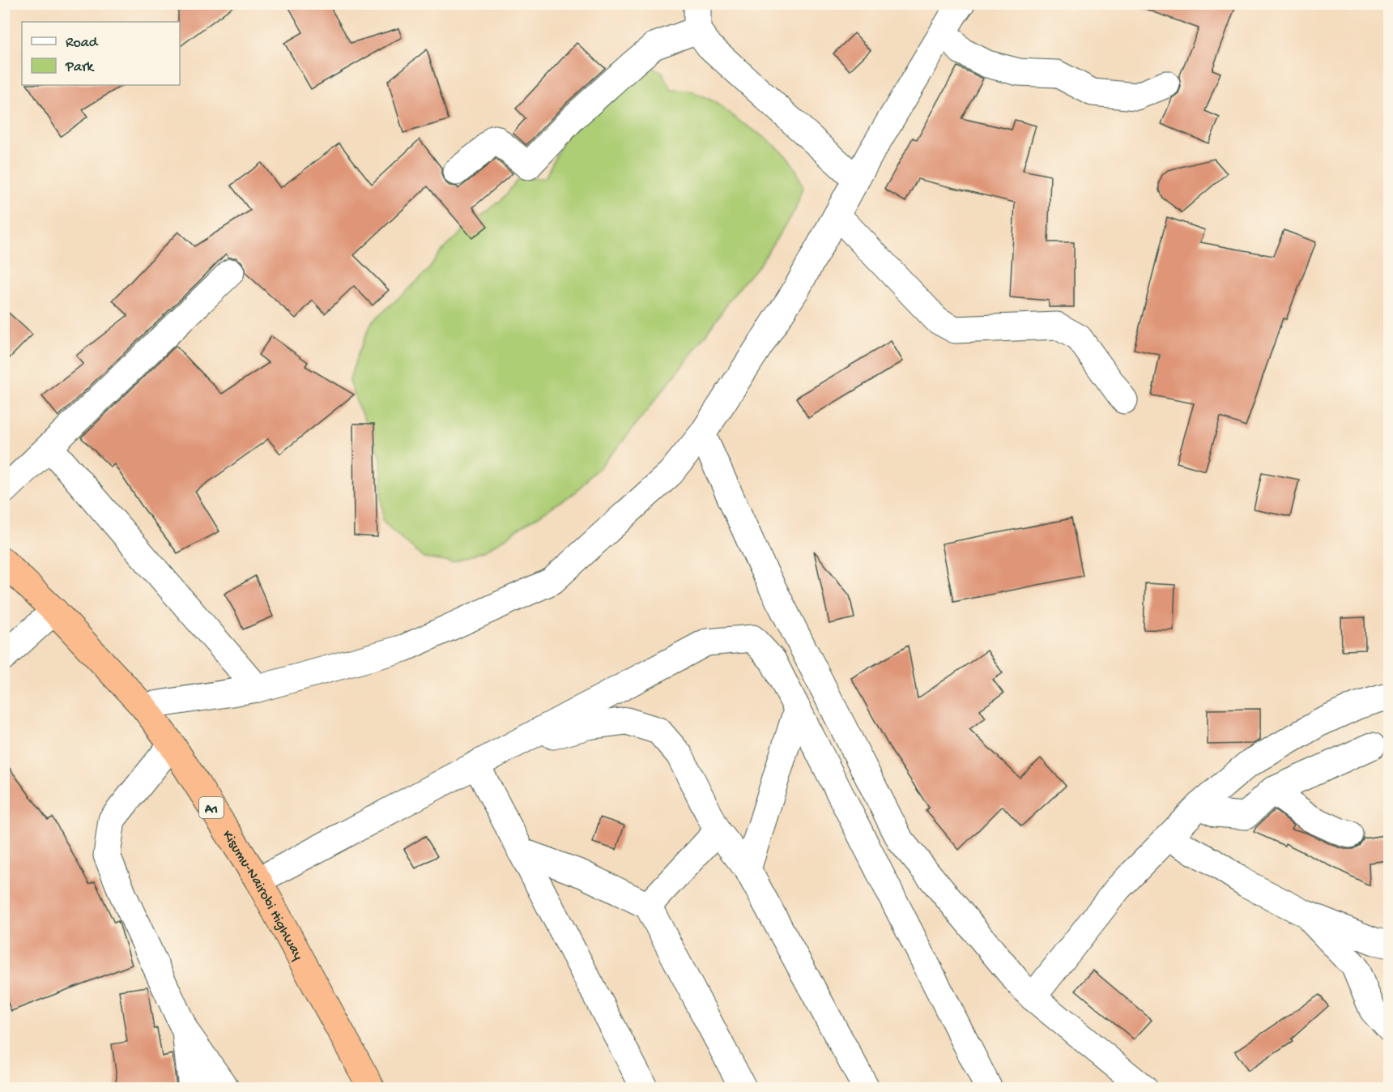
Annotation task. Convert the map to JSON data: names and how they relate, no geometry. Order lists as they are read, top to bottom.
{
  "streets": {
    "highway": ["A1", "Kisumu-Nairobi Highway"]
  },
  "legend": ["Road", "Park"]
}
